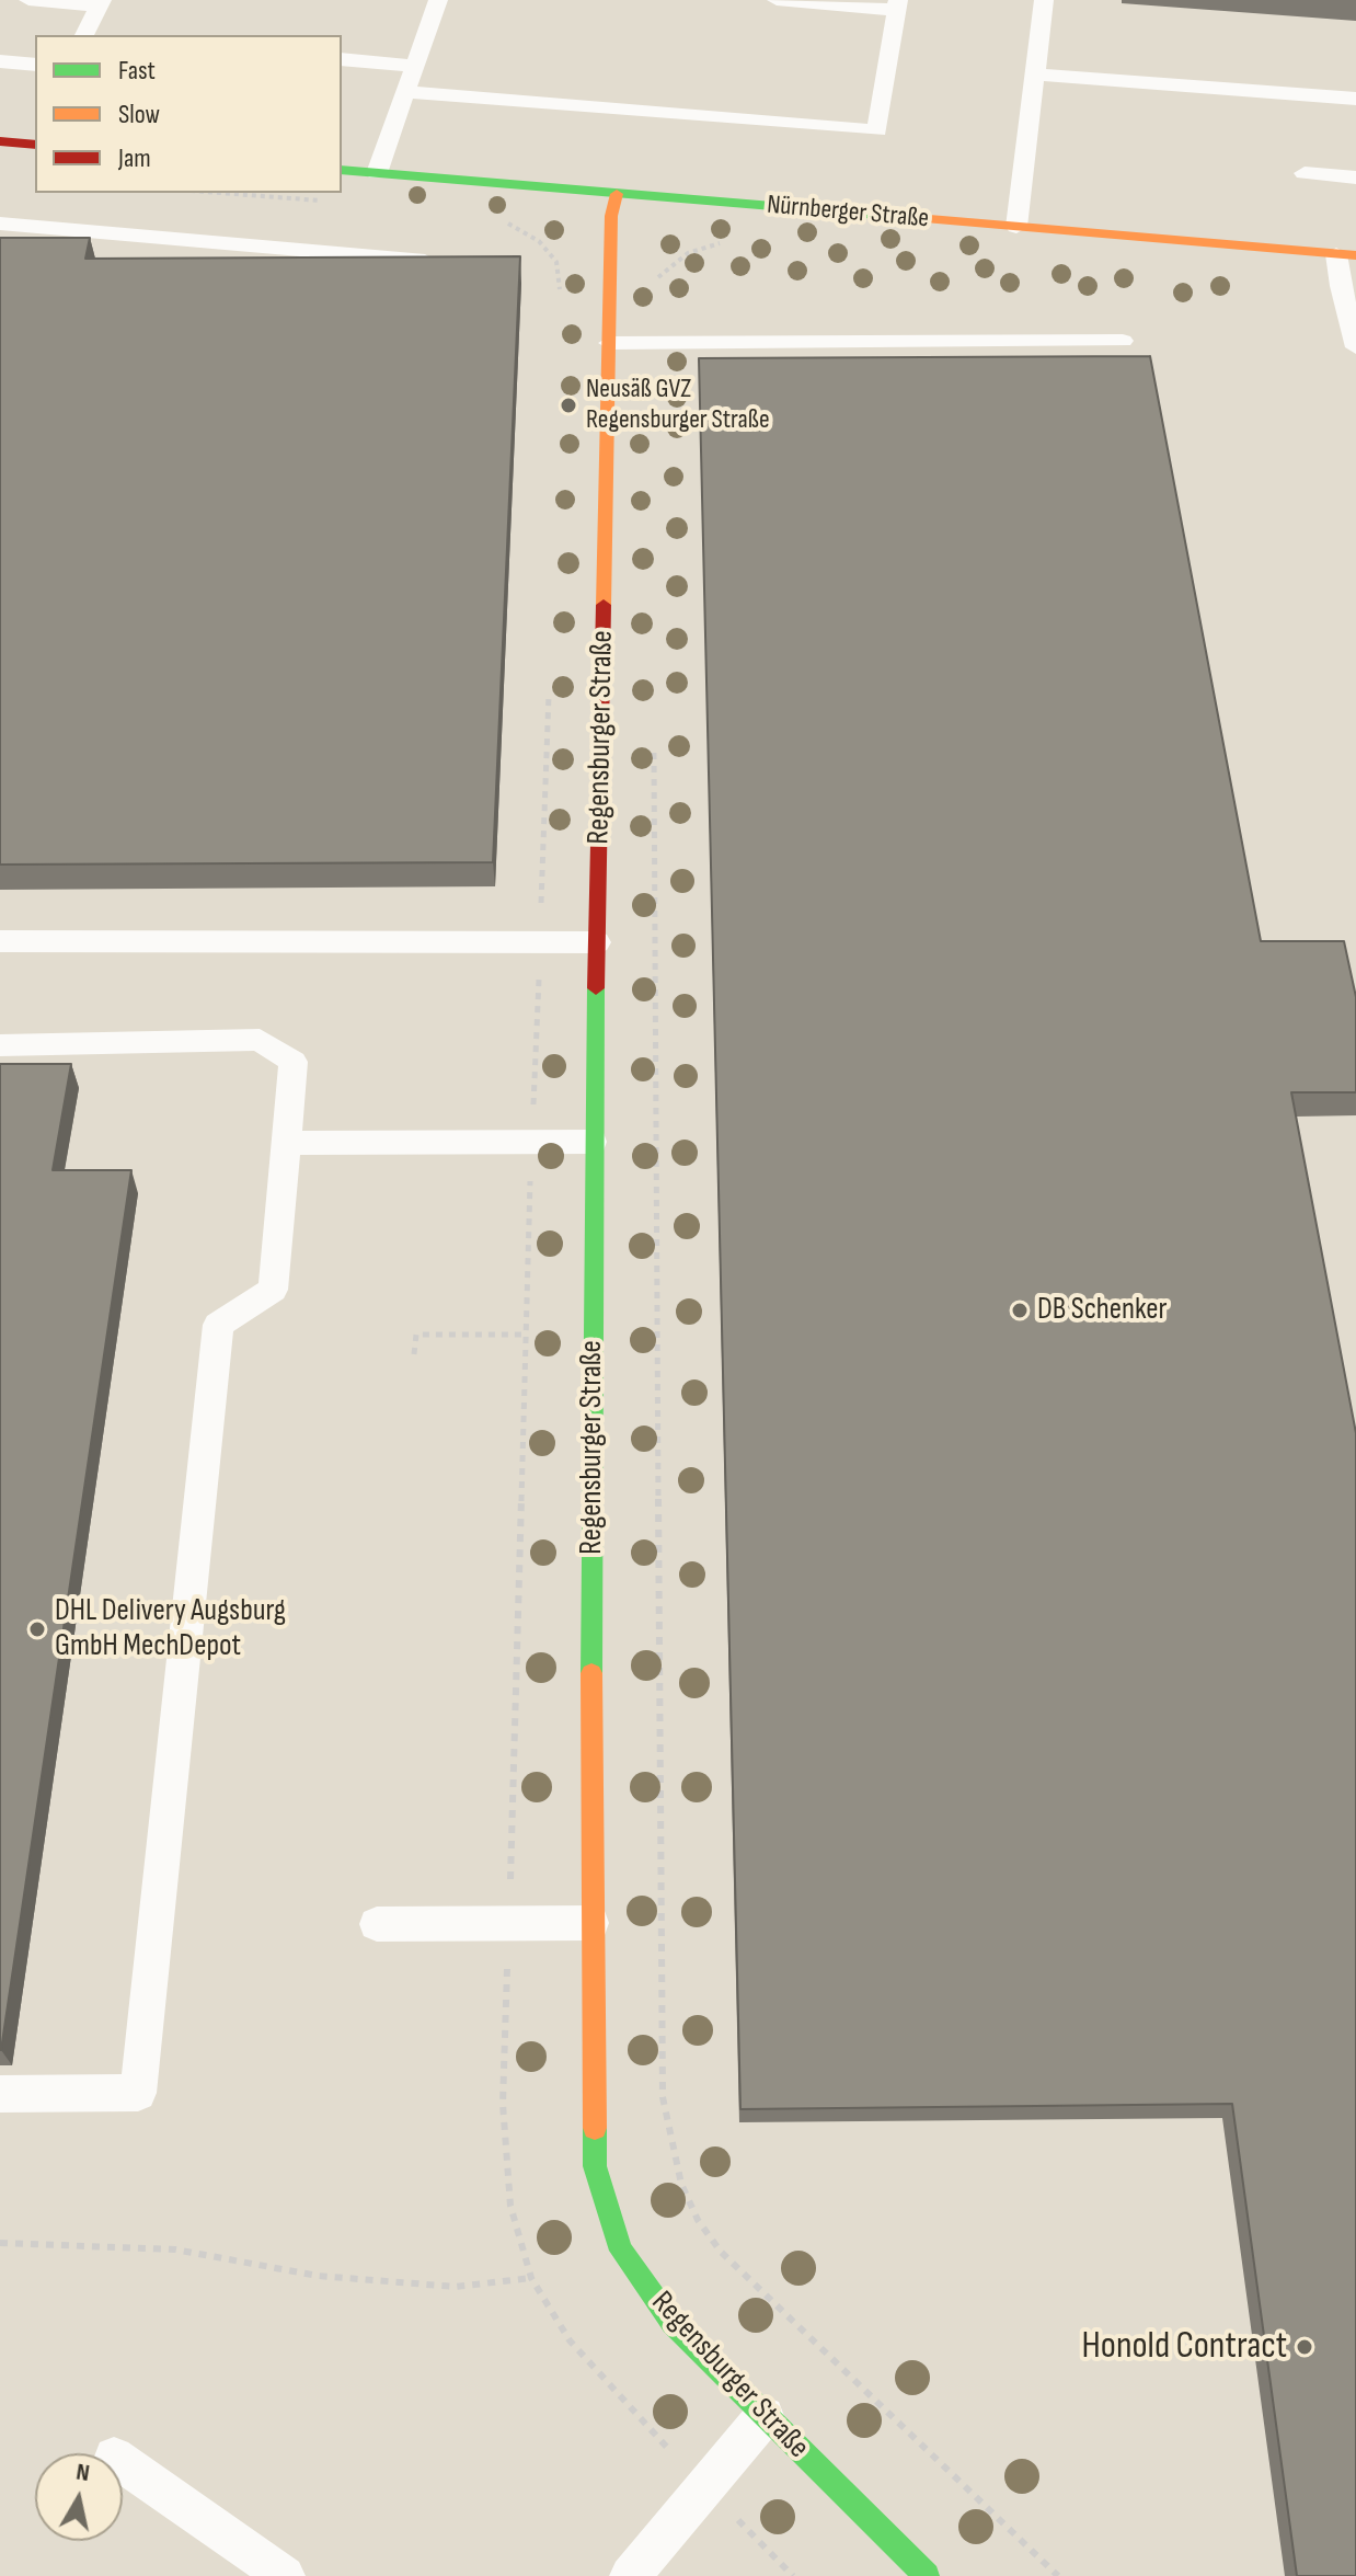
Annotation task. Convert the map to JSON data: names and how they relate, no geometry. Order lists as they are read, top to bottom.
{
  "streets": {
    "street": ["Nürnberger Straße", "Regensburger Straße"]
  },
  "crossings": [
    ["Nürnberger Straße", "Regensburger Straße"]
  ],
  "places": [
    "Neusäß GVZ Regensburger Straße",
    "DB Schenker",
    "DHL Delivery Augsburg GmbH MechDepot",
    "Honold Contract"
  ],
  "legend": ["Fast", "Slow", "Jam"],
  "north": "top"
}
